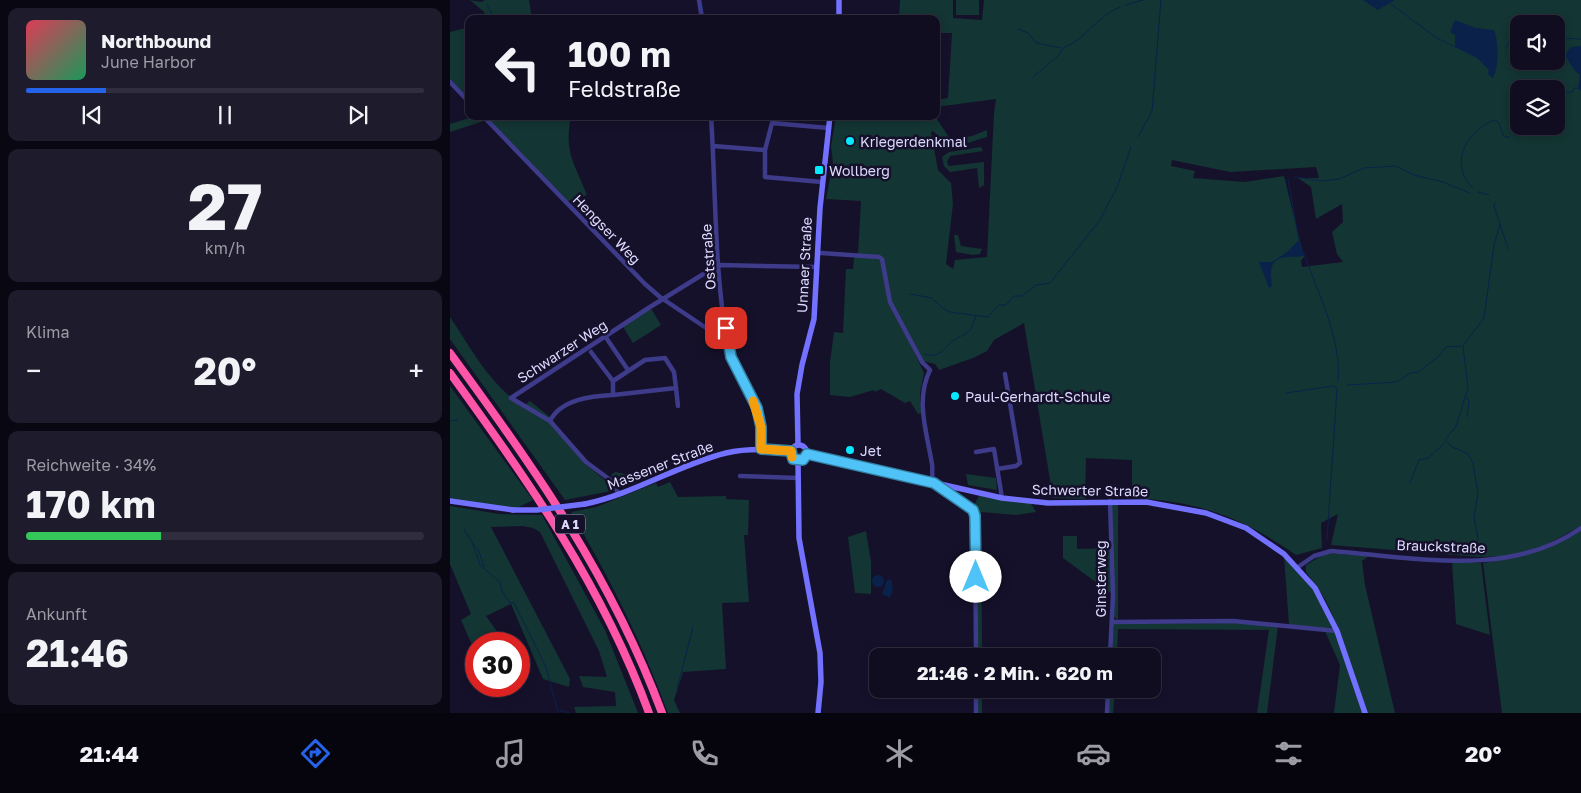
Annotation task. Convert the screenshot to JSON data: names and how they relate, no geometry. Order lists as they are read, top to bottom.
{
  "streets": {
    "highway": ["A 1"],
    "main road": ["Unnaer Straße", "Massener Straße", "Schwerter Straße"],
    "street": [
      "Hengser Weg",
      "Oststraße",
      "Schwarzer Weg",
      "Brauckstraße",
      "Ginsterweg"
    ]
  },
  "crossings": [
    ["Hengser Weg", "Oststraße"],
    ["Hengser Weg", "Schwarzer Weg"],
    ["Oststraße", "Massener Straße"],
    ["Unnaer Straße", "Massener Straße"],
    ["Unnaer Straße", "Schwerter Straße"],
    ["Massener Straße", "Schwerter Straße"],
    ["Schwerter Straße", "Brauckstraße"],
    ["Schwerter Straße", "Ginsterweg"]
  ],
  "places": {
    "other": ["Kriegerdenkmal", "Paul-Gerhardt-Schule", "Jet"],
    "transit": ["Wollberg"]
  },
  "page": {
    "turn": ["100 m", "Feldstraße"],
    "song": ["Northbound", "June Harbor"],
    "tile": [
      ["27", "km/h"],
      "Klima",
      ["Reichweite · 34%", "170 km"],
      ["Ankunft", "21:46"]
    ],
    "heat": ["−", "20°", "+"],
    "limit": "30",
    "trip": "21:46 · 2 Min. · 620 m",
    "tabs": ["21:44", "20°"]
  }
}
